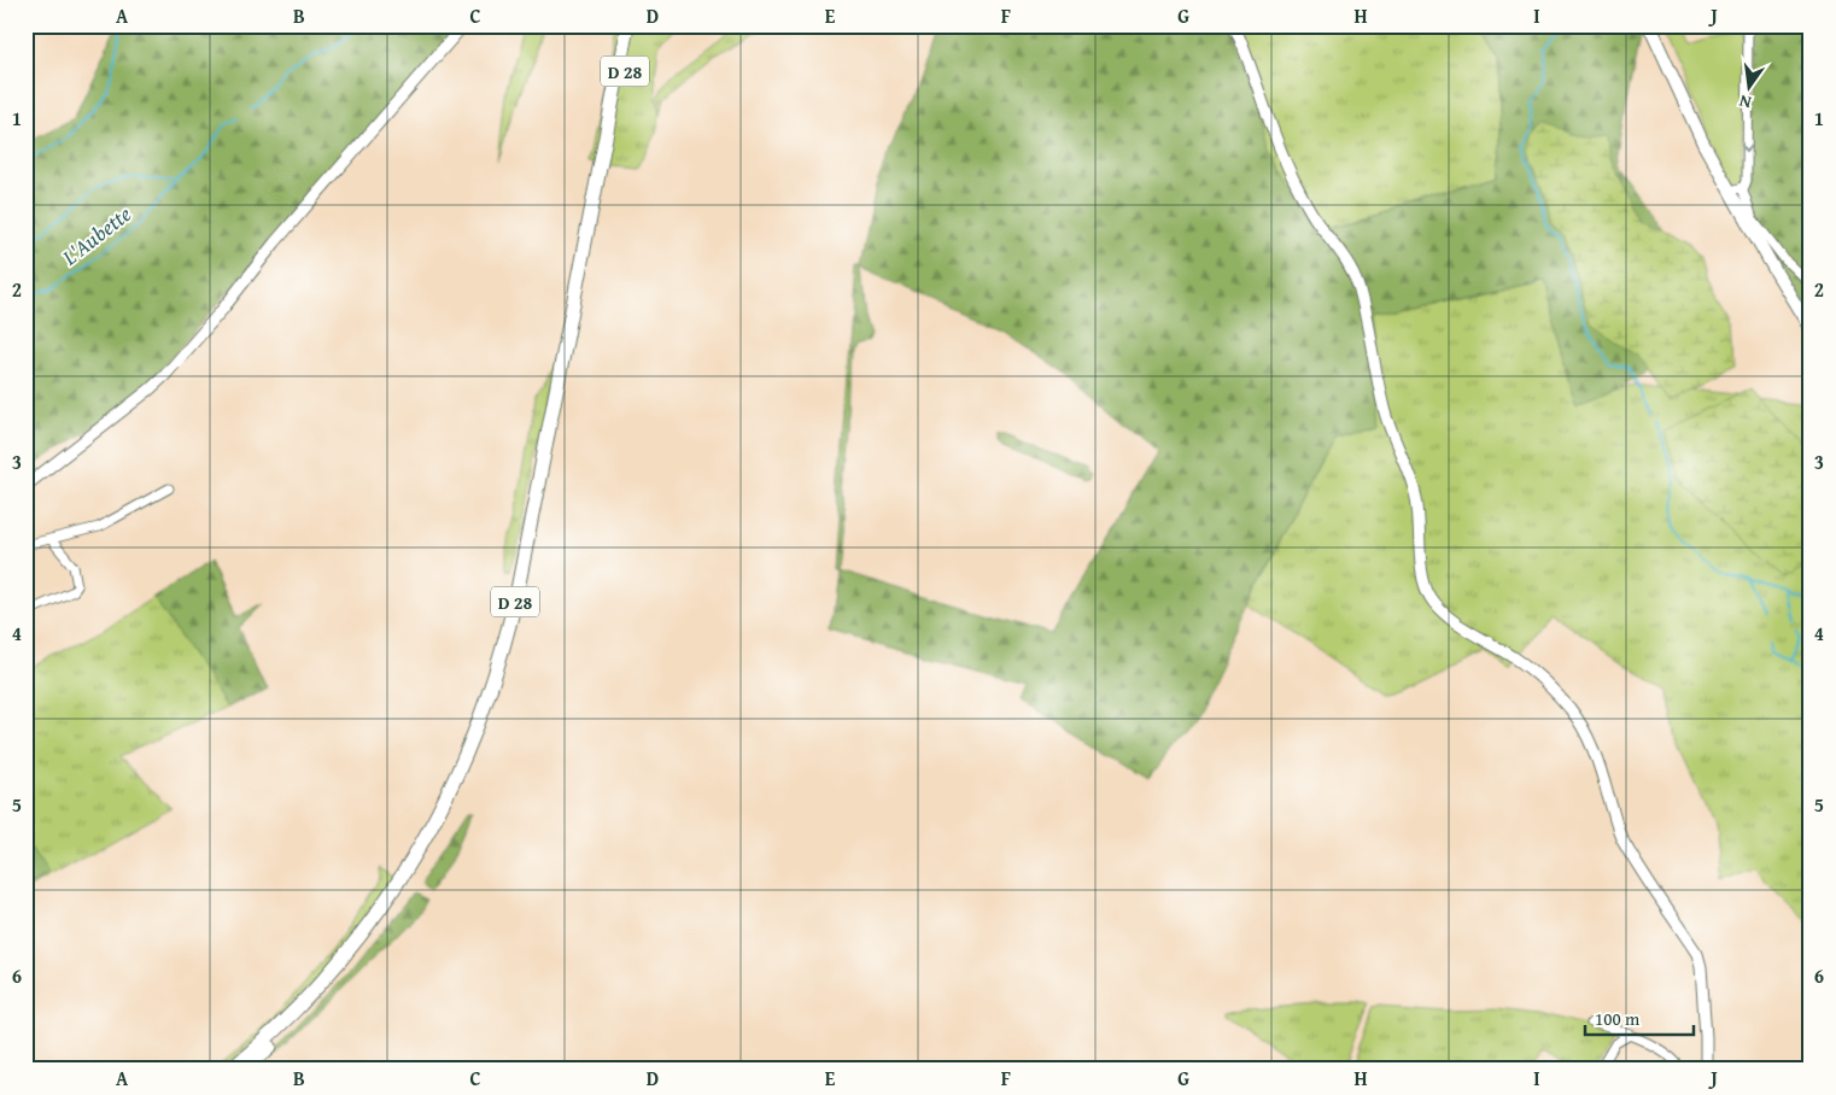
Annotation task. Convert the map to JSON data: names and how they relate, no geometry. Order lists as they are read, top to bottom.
{
  "streets": {
    "main road": ["D 28"]
  },
  "water": ["L'Aubette"],
  "scale_bar": "100 m",
  "north": "bottom",
  "grid": {
    "columns": [
      "A",
      "B",
      "C",
      "D",
      "E",
      "F",
      "G",
      "H",
      "I",
      "J"
    ],
    "rows": [
      "1",
      "2",
      "3",
      "4",
      "5",
      "6"
    ]
  }
}
